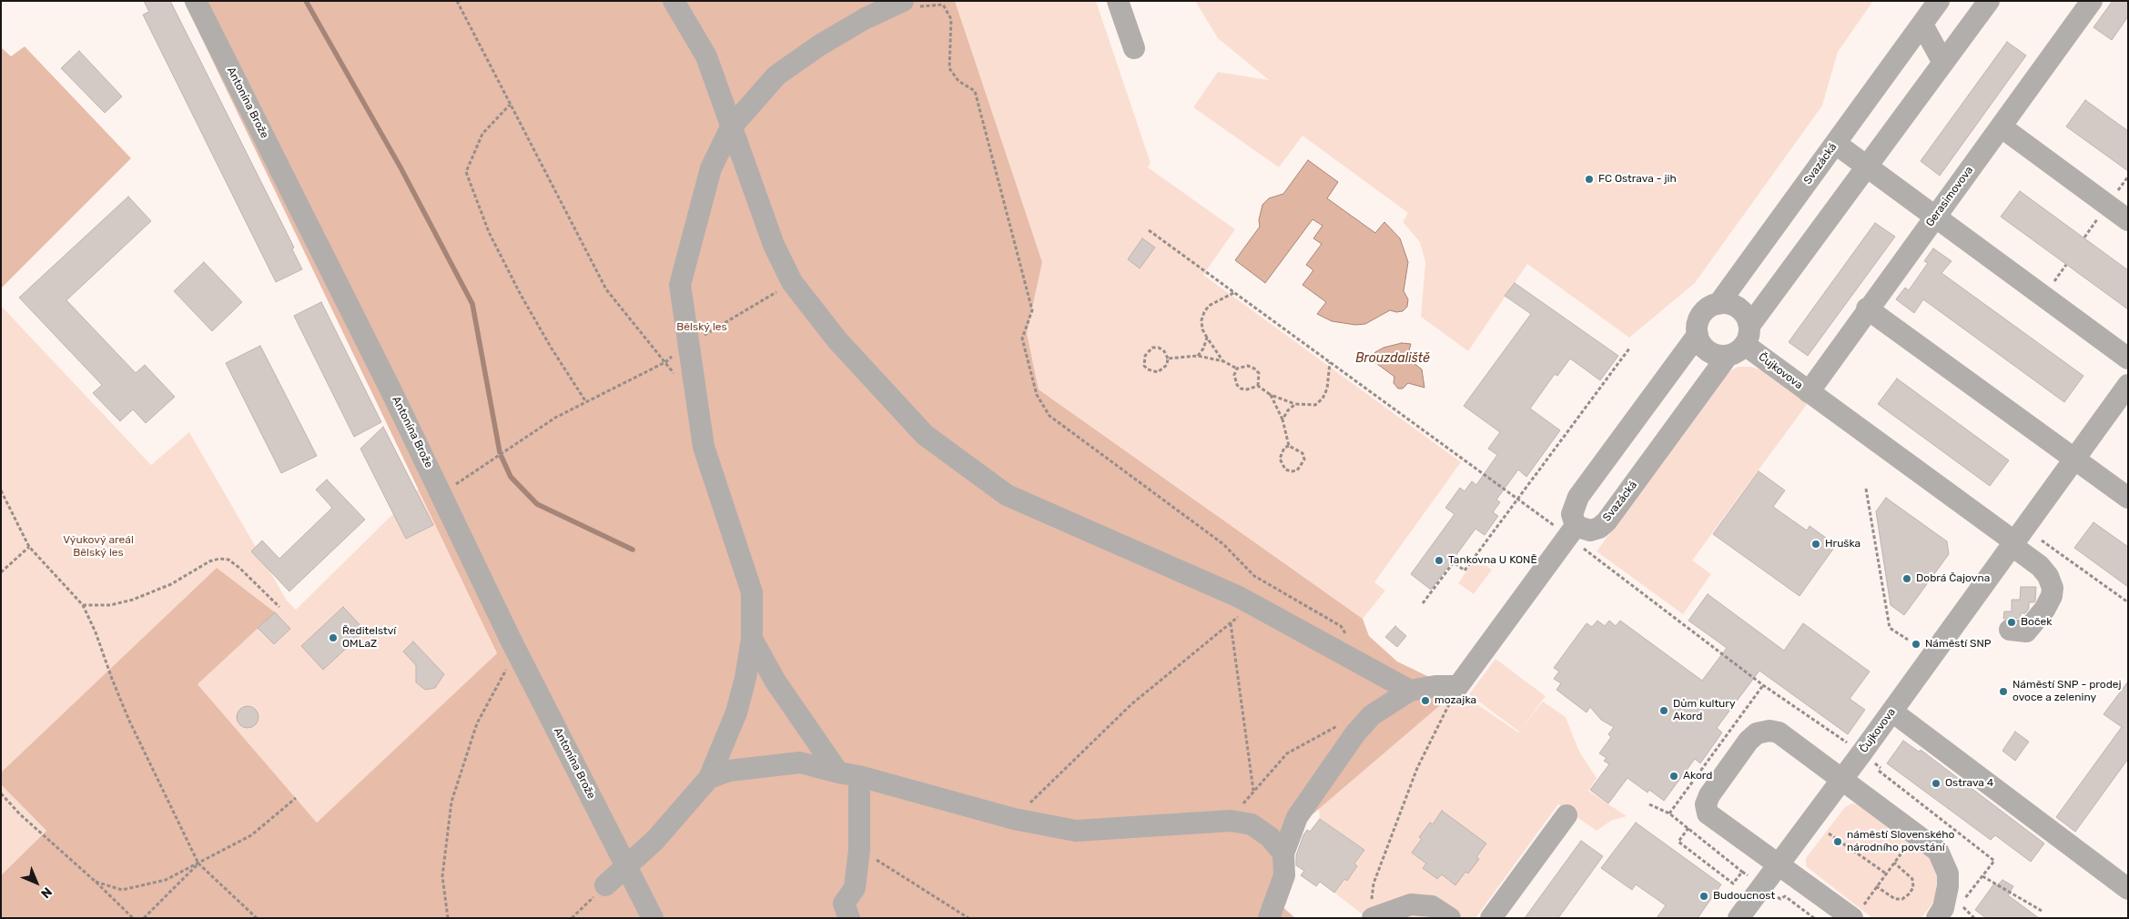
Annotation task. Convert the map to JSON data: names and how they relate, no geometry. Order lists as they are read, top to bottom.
{
  "streets": {
    "street": [
      "Antonína Brože",
      "Svazácká",
      "Gerasimovova",
      "Čujkovova"
    ]
  },
  "crossings": [
    ["Svazácká", "Čujkovova"],
    ["Gerasimovova", "Čujkovova"]
  ],
  "water": ["Brouzdaliště"],
  "parks": ["Bělský les", "Výukový areál Bělský les"],
  "places": [
    "FC Ostrava - jih",
    "Hruška",
    "Tankovna U KONĚ",
    "Dobrá Čajovna",
    "Boček",
    "Ředitelství OMLaZ",
    "Náměstí SNP",
    "Náměstí SNP - prodej ovoce a zeleniny",
    "mozajka",
    "Dům kultury Akord",
    "Akord",
    "Ostrava 4",
    "náměstí Slovenského národního povstání",
    "Budoucnost"
  ],
  "north": "bottom right"
}
